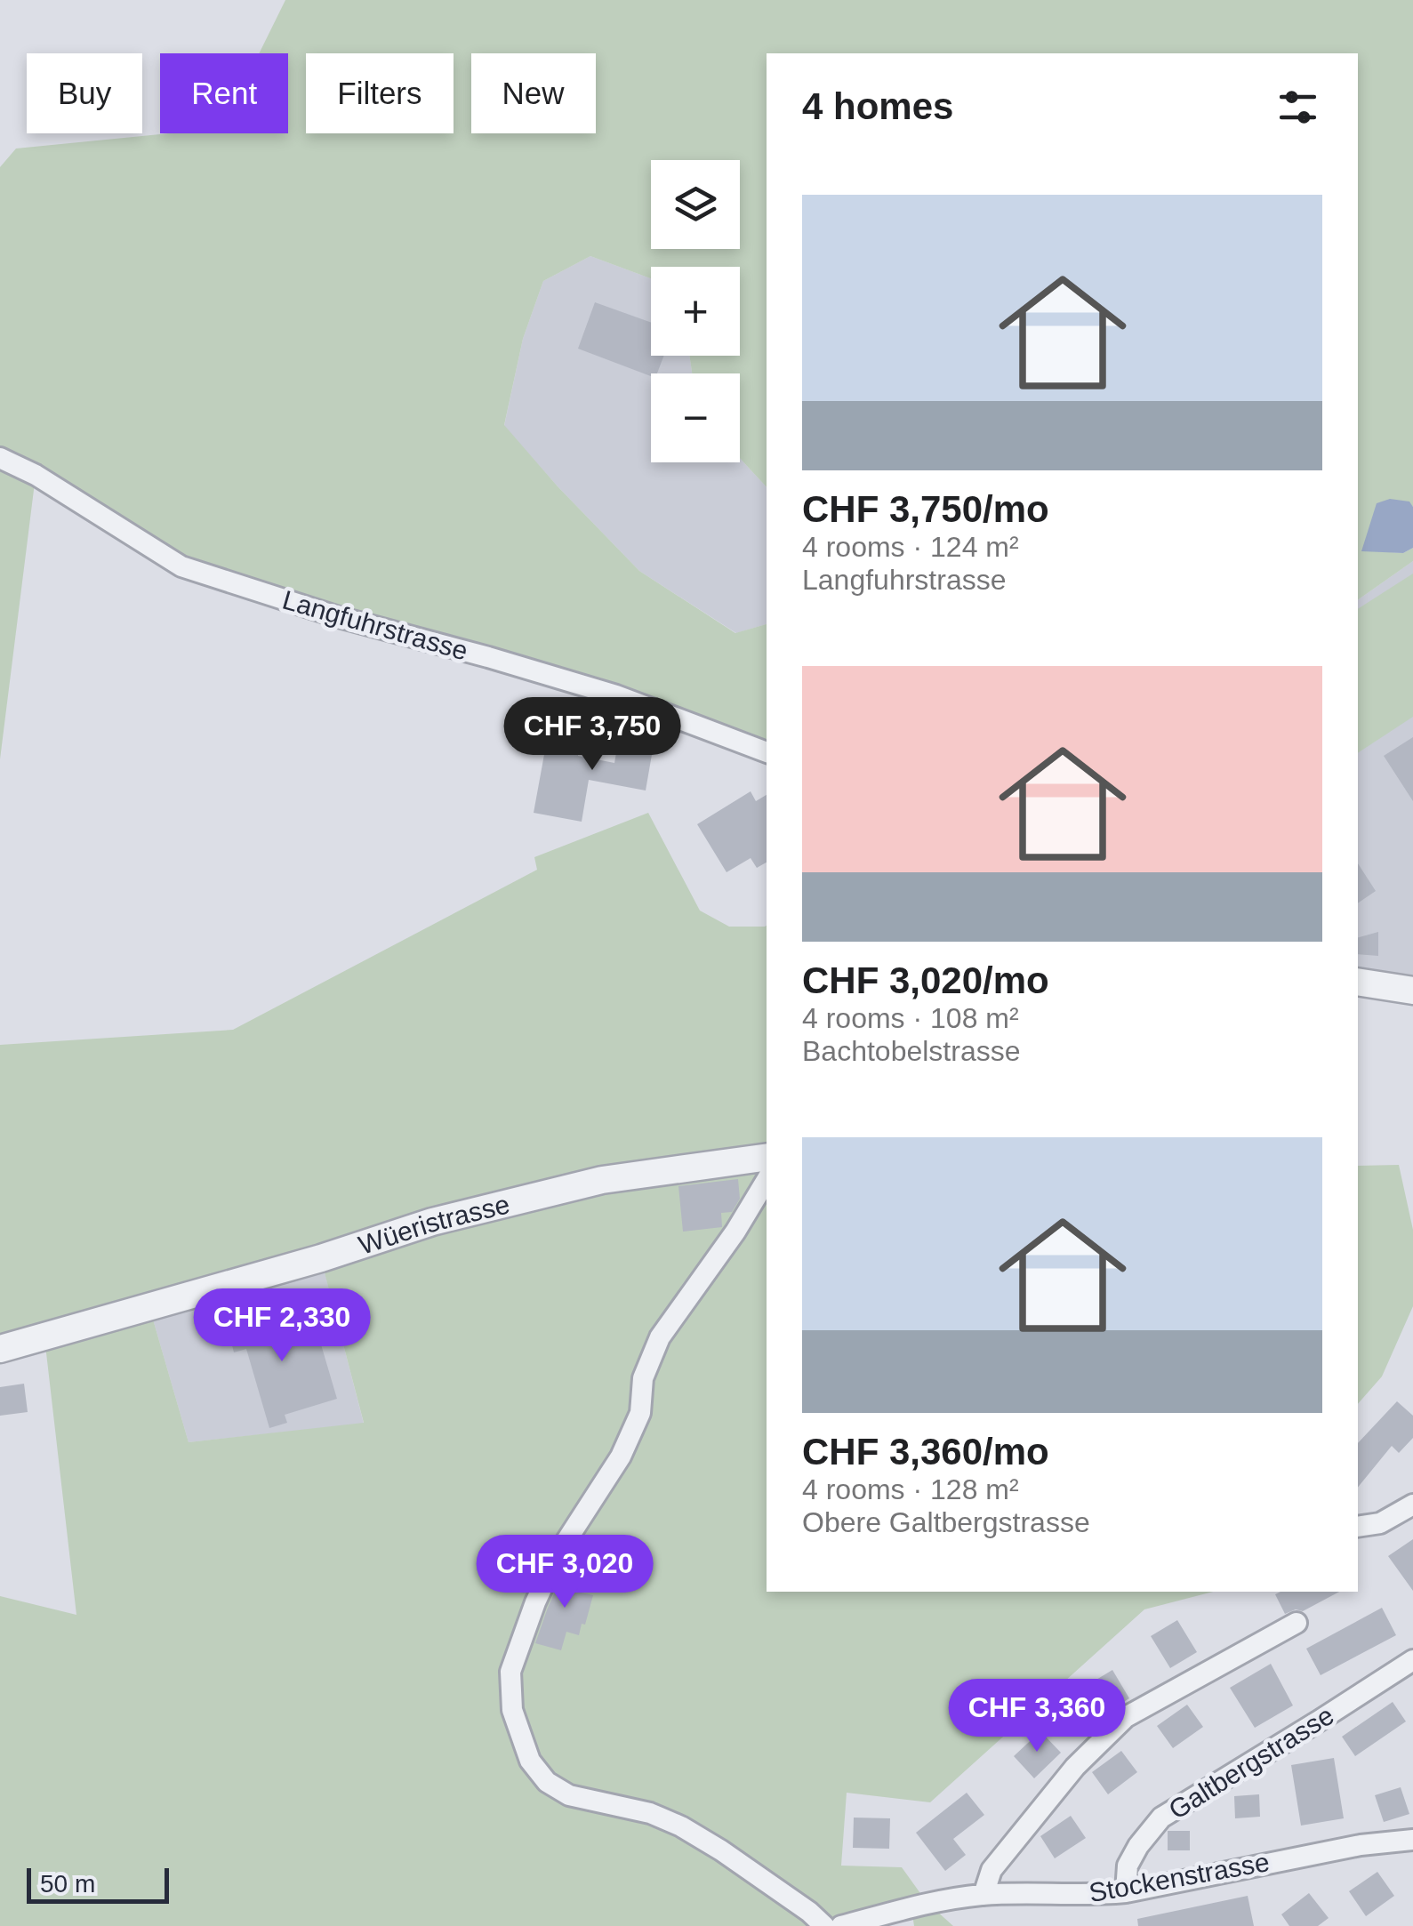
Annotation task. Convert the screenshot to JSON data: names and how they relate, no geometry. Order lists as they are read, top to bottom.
{
  "streets": {
    "street": [
      "Langfuhrstrasse",
      "Wüeristrasse",
      "Galtbergstrasse",
      "Stockenstrasse"
    ]
  },
  "crossings": [
    ["Galtbergstrasse", "Stockenstrasse"]
  ],
  "scale_bar": "50 m",
  "page": {
    "chip": [
      "Buy",
      "Rent",
      "Filters",
      "New"
    ],
    "heading": "4 homes",
    "map_buttons": ["+", "−"],
    "list": [
      {
        "name": "CHF 3,750/mo",
        "note": "4 rooms · 124 m² · Langfuhrstrasse"
      },
      {
        "name": "CHF 3,020/mo",
        "note": "4 rooms · 108 m² · Bachtobelstrasse"
      },
      {
        "name": "CHF 3,360/mo",
        "note": "4 rooms · 128 m² · Obere Galtbergstrasse"
      }
    ],
    "price": [
      "CHF 3,750",
      "CHF 2,330",
      "CHF 3,020",
      "CHF 3,360"
    ],
    "scale": "50 m"
  }
}
